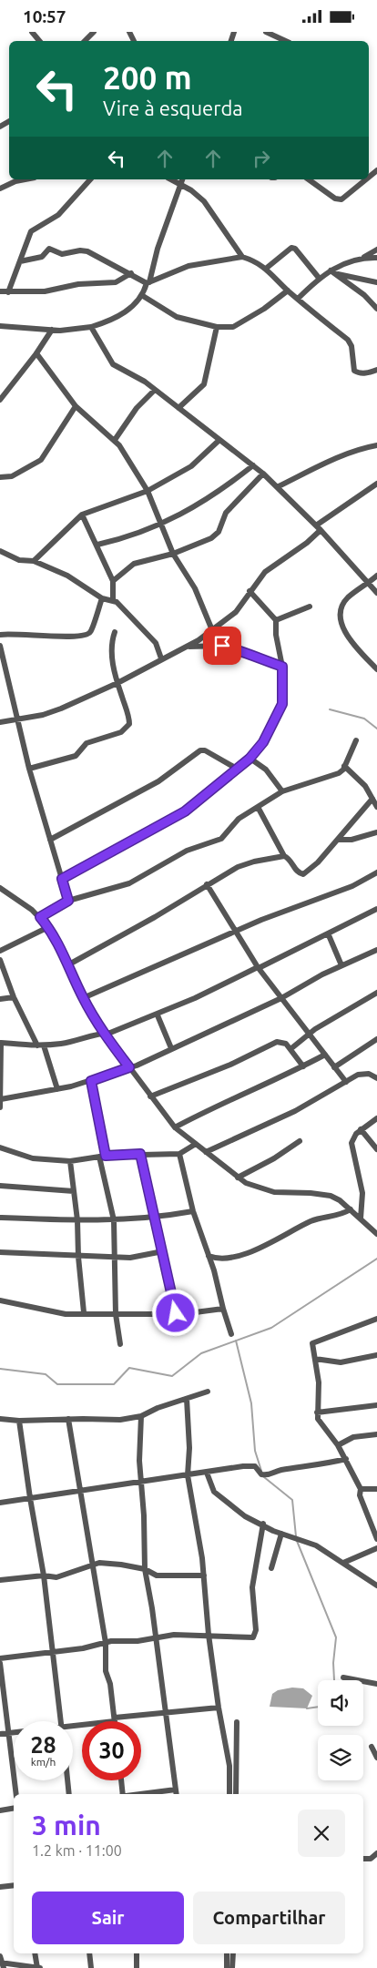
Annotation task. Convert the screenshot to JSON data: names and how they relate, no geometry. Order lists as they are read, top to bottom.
{
  "page": {
    "status": "10:57",
    "turn": ["200 m", "Vire à esquerda"],
    "speed": "28 km/h",
    "limit": "30",
    "heading": ["3 min", "1.2 km · 11:00"],
    "buttons": ["Sair", "Compartilhar"]
  }
}
